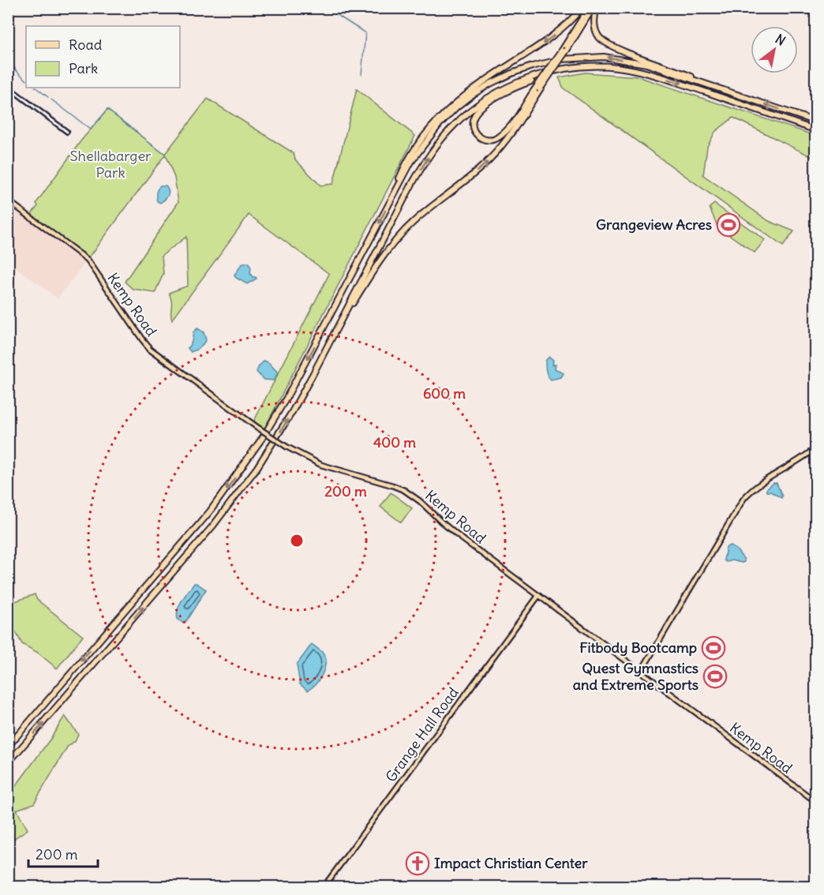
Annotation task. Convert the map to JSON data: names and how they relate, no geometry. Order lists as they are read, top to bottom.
{
  "streets": {
    "main road": ["Kemp Road", "Grange Hall Road"]
  },
  "crossings": [
    ["Kemp Road", "Grange Hall Road"]
  ],
  "parks": ["Shellabarger Park"],
  "places": {
    "sports": ["Grangeview Acres", "Fitbody Bootcamp", "Quest Gymnastics and Extreme Sports"],
    "church": ["Impact Christian Center"]
  },
  "legend": ["Road", "Park"],
  "scale_bar": "200 m",
  "north": "top right",
  "rings": ["600 m", "400 m", "200 m"]
}
